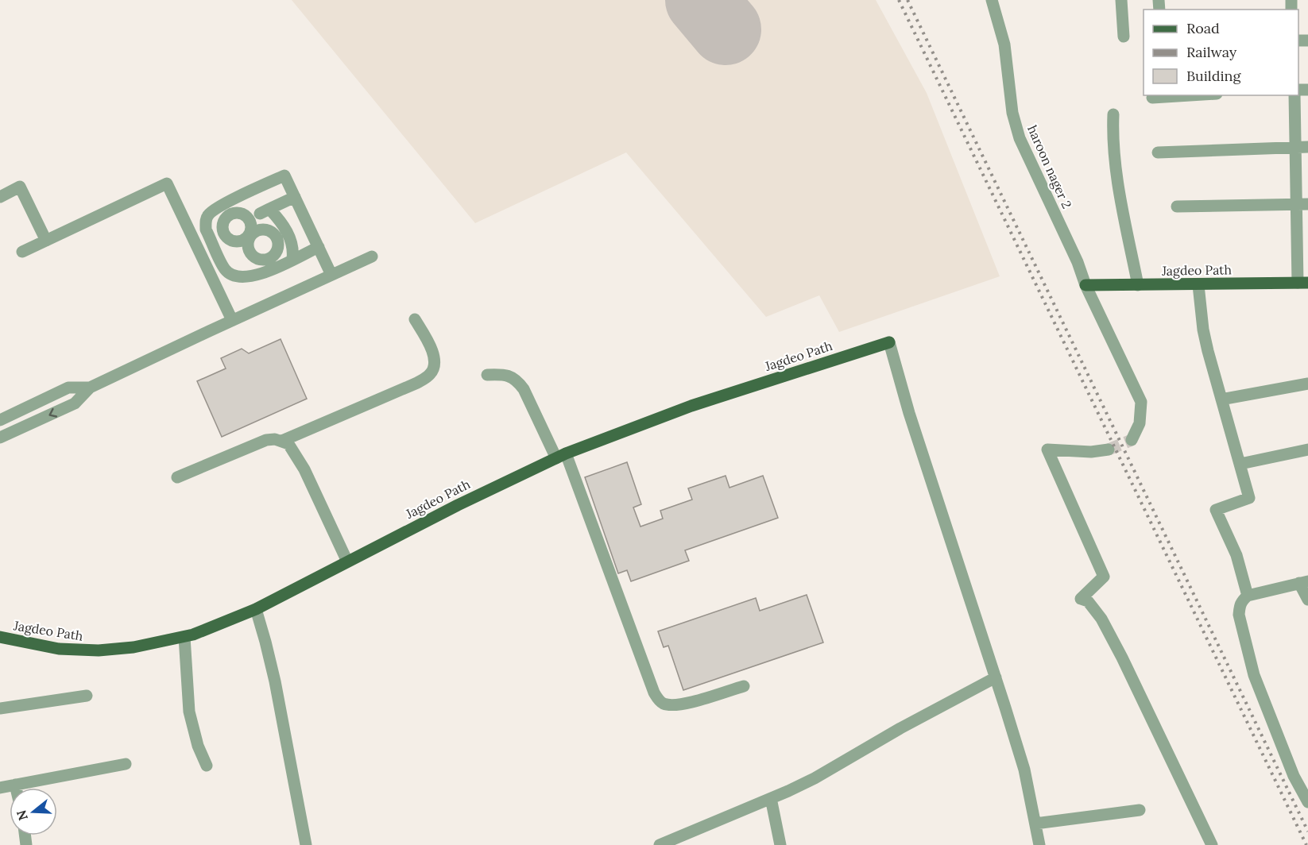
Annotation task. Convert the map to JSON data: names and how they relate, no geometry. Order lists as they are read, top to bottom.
{
  "streets": {
    "main road": ["Jagdeo Path"],
    "street": ["haroon nager 2"]
  },
  "crossings": [
    ["haroon nager 2", "Jagdeo Path"]
  ],
  "legend": ["Road", "Railway", "Building"],
  "north": "left"
}
